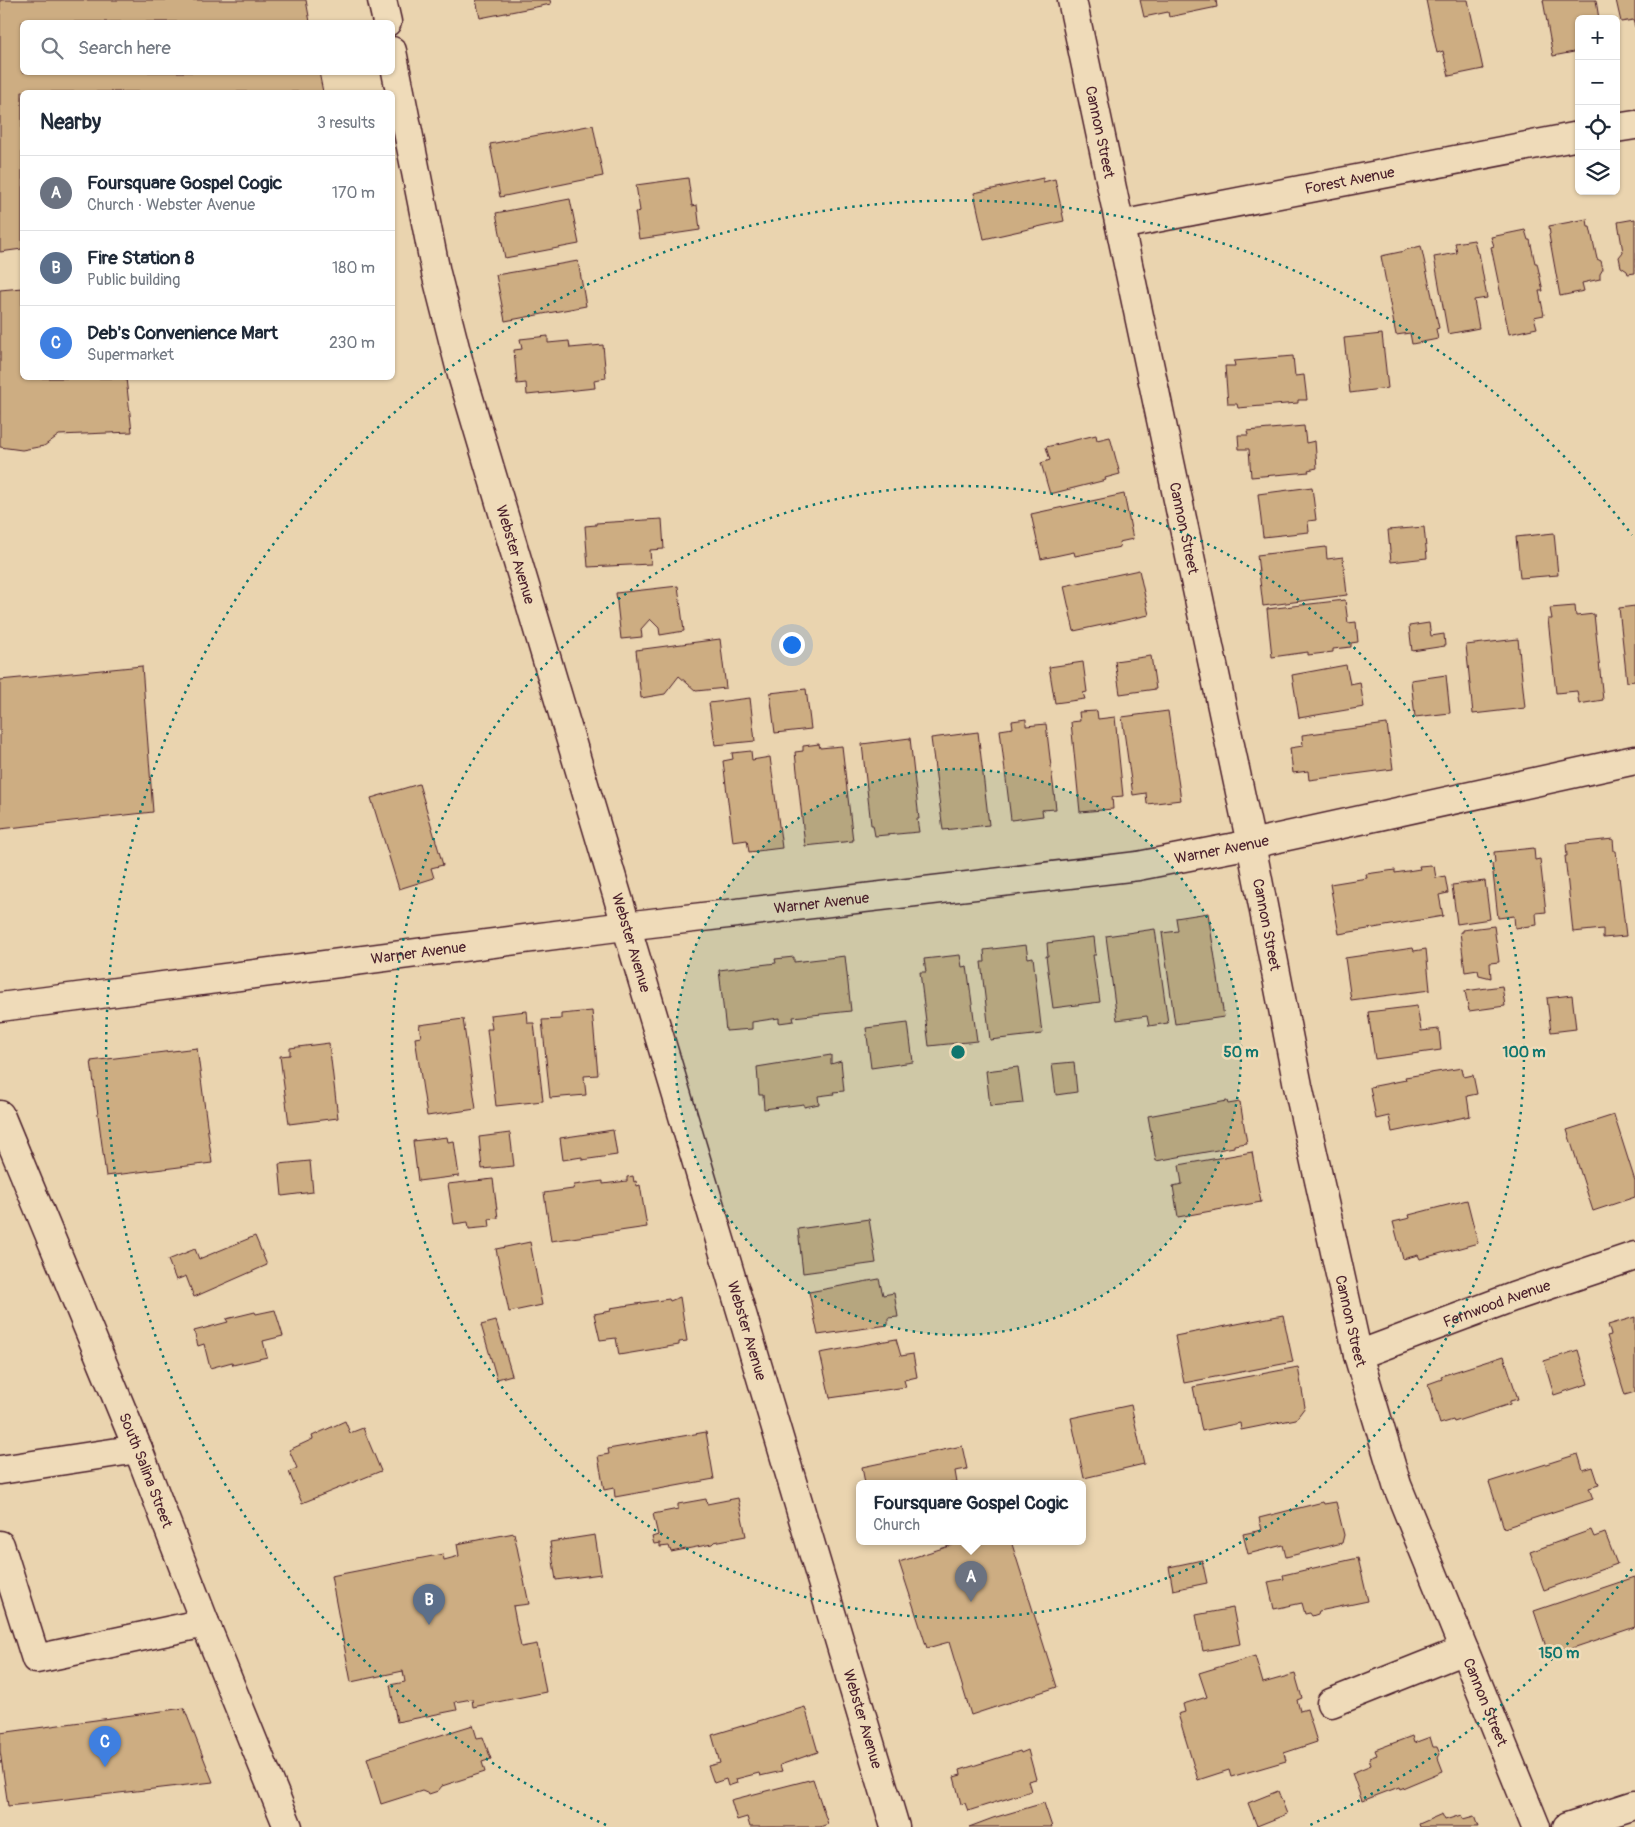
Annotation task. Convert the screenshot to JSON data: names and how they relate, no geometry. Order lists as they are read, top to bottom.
{
  "streets": {
    "street": [
      "Cannon Street",
      "Forest Avenue",
      "Webster Avenue",
      "Warner Avenue",
      "Fernwood Avenue",
      "South Salina Street"
    ]
  },
  "crossings": [
    ["Cannon Street", "Forest Avenue"],
    ["Cannon Street", "Warner Avenue"],
    ["Cannon Street", "Fernwood Avenue"],
    ["Webster Avenue", "Warner Avenue"]
  ],
  "page": {
    "map_buttons": ["+", "−"],
    "search": "Search here",
    "heading": ["Nearby", "3 results"],
    "list": [
      {
        "mark": "A",
        "name": "Foursquare Gospel Cogic",
        "note": "Church · Webster Avenue",
        "value": "170 m"
      },
      {
        "mark": "B",
        "name": "Fire Station 8",
        "note": "Public building",
        "value": "180 m"
      },
      {
        "mark": "C",
        "name": "Deb's Convenience Mart",
        "note": "Supermarket",
        "value": "230 m"
      }
    ],
    "popup": ["Foursquare Gospel Cogic", "Church"],
    "pins": ["A", "B", "C"]
  },
  "rings": ["50 m", "100 m", "150 m"]
}
